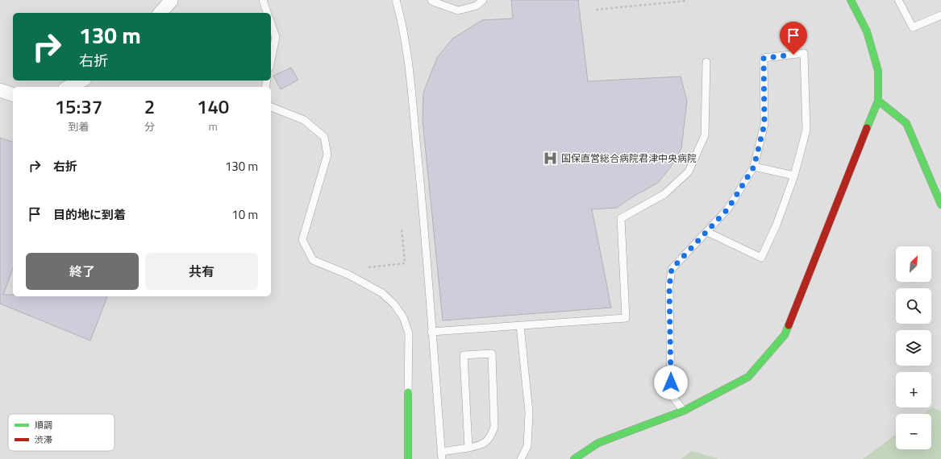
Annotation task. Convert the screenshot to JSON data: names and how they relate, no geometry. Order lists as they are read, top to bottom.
{
  "places": {
    "hospital": ["国保直営総合病院君津中央病院"]
  },
  "legend": ["順調", "渋滞"],
  "north": "top right",
  "page": {
    "turn": ["130 m", "右折"],
    "eta": [
      "15:37",
      "到着",
      "2",
      "分",
      "140",
      "m"
    ],
    "list": [
      {
        "name": "右折",
        "value": "130 m"
      },
      {
        "name": "目的地に到着",
        "value": "10 m"
      }
    ],
    "map_buttons": ["+", "−"],
    "buttons": ["終了", "共有"]
  }
}
